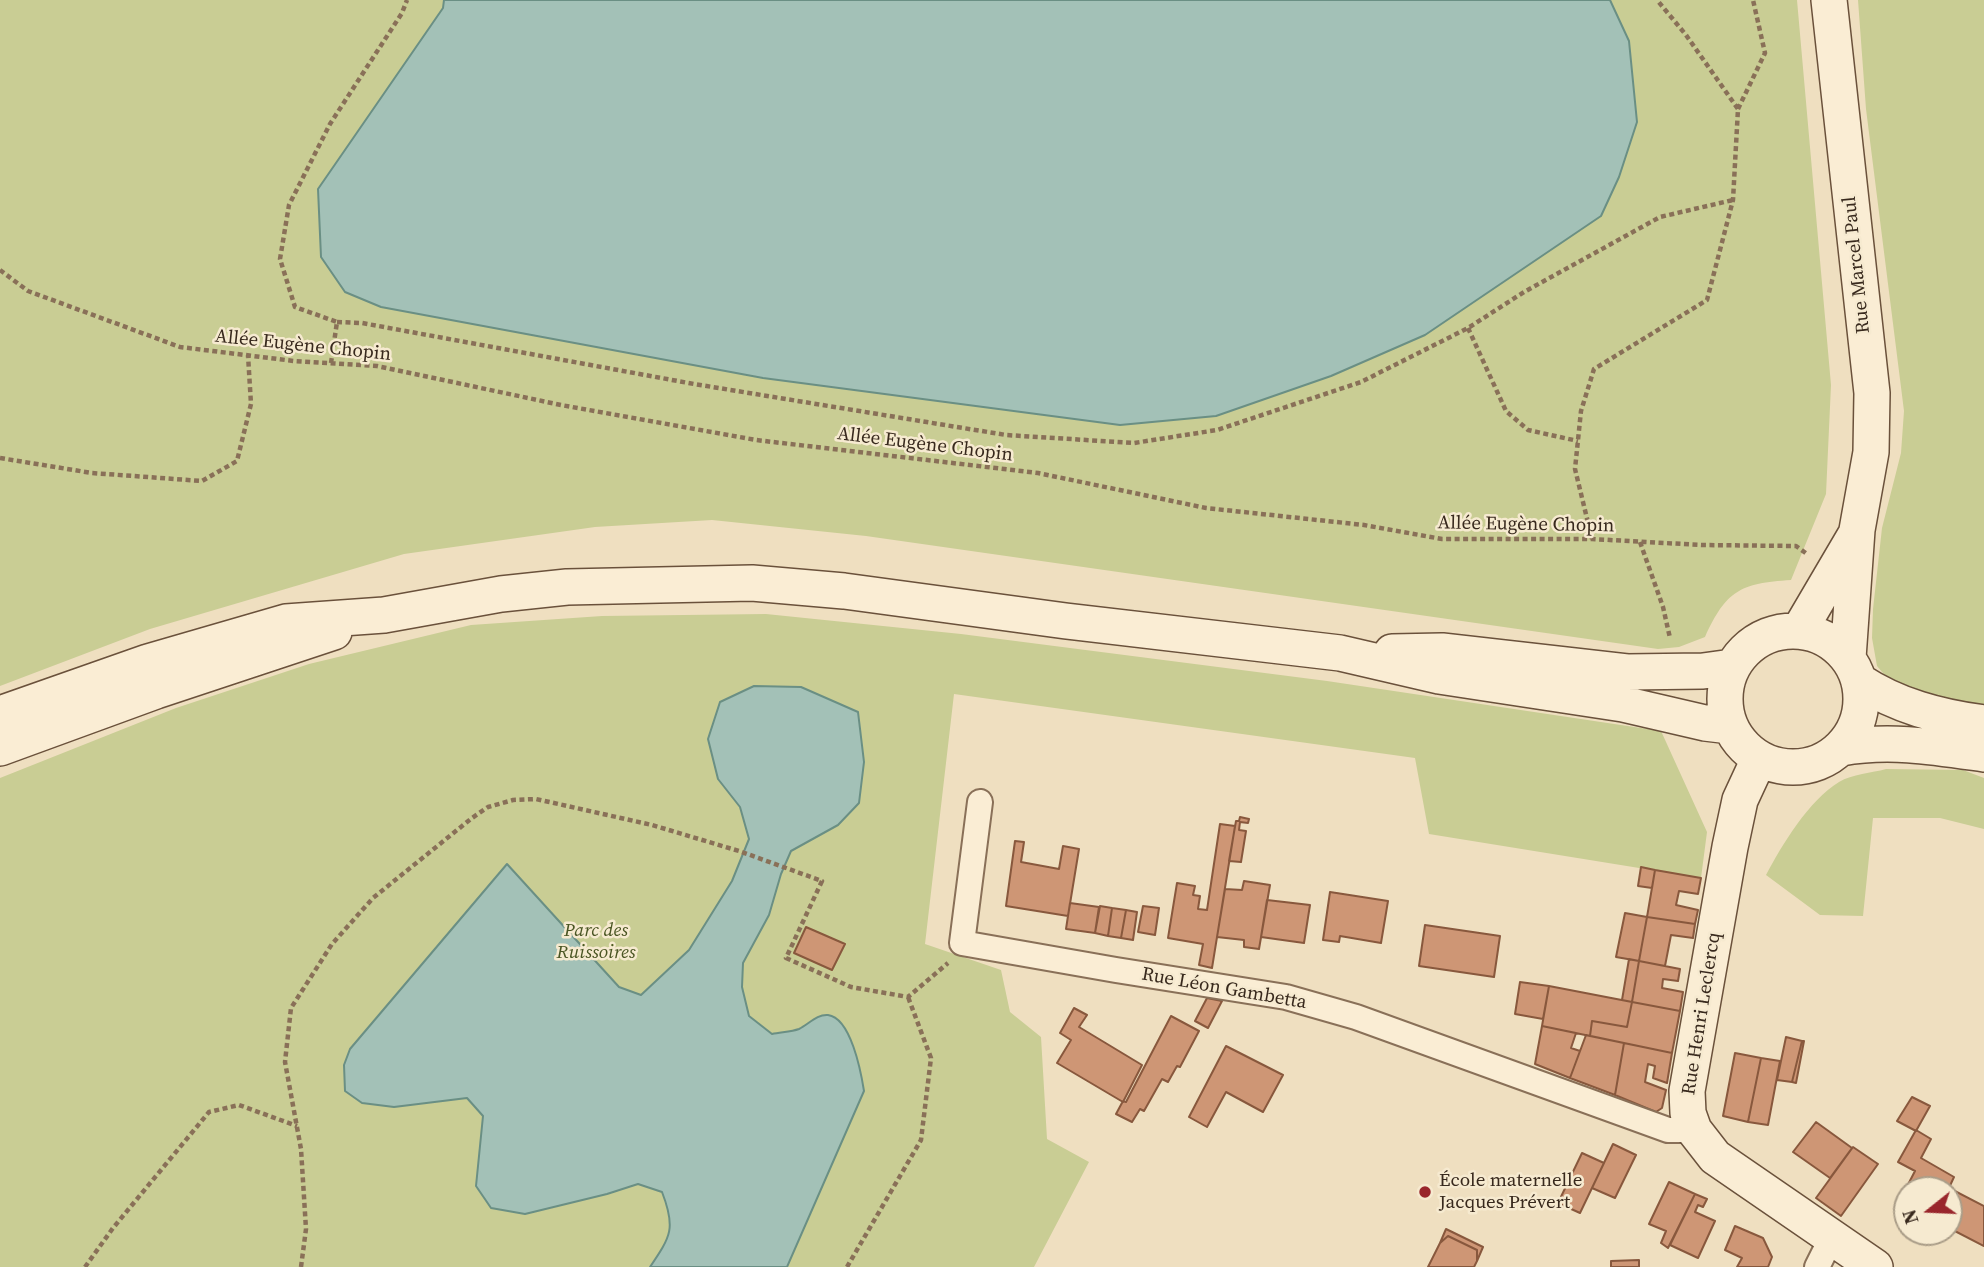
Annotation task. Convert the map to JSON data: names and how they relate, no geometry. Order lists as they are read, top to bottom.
{
  "streets": {
    "main road": ["Rue Marcel Paul", "Rue Henri Leclercq"],
    "street": ["Rue Léon Gambetta"],
    "path": ["Allée Eugène Chopin"]
  },
  "crossings": [
    ["Rue Marcel Paul", "Allée Eugène Chopin"],
    ["Rue Marcel Paul", "Rue Henri Leclercq"],
    ["Rue Léon Gambetta", "Rue Henri Leclercq"]
  ],
  "parks": ["Parc des Ruissoires"],
  "places": ["École maternelle Jacques Prévert"],
  "north": "left"
}
